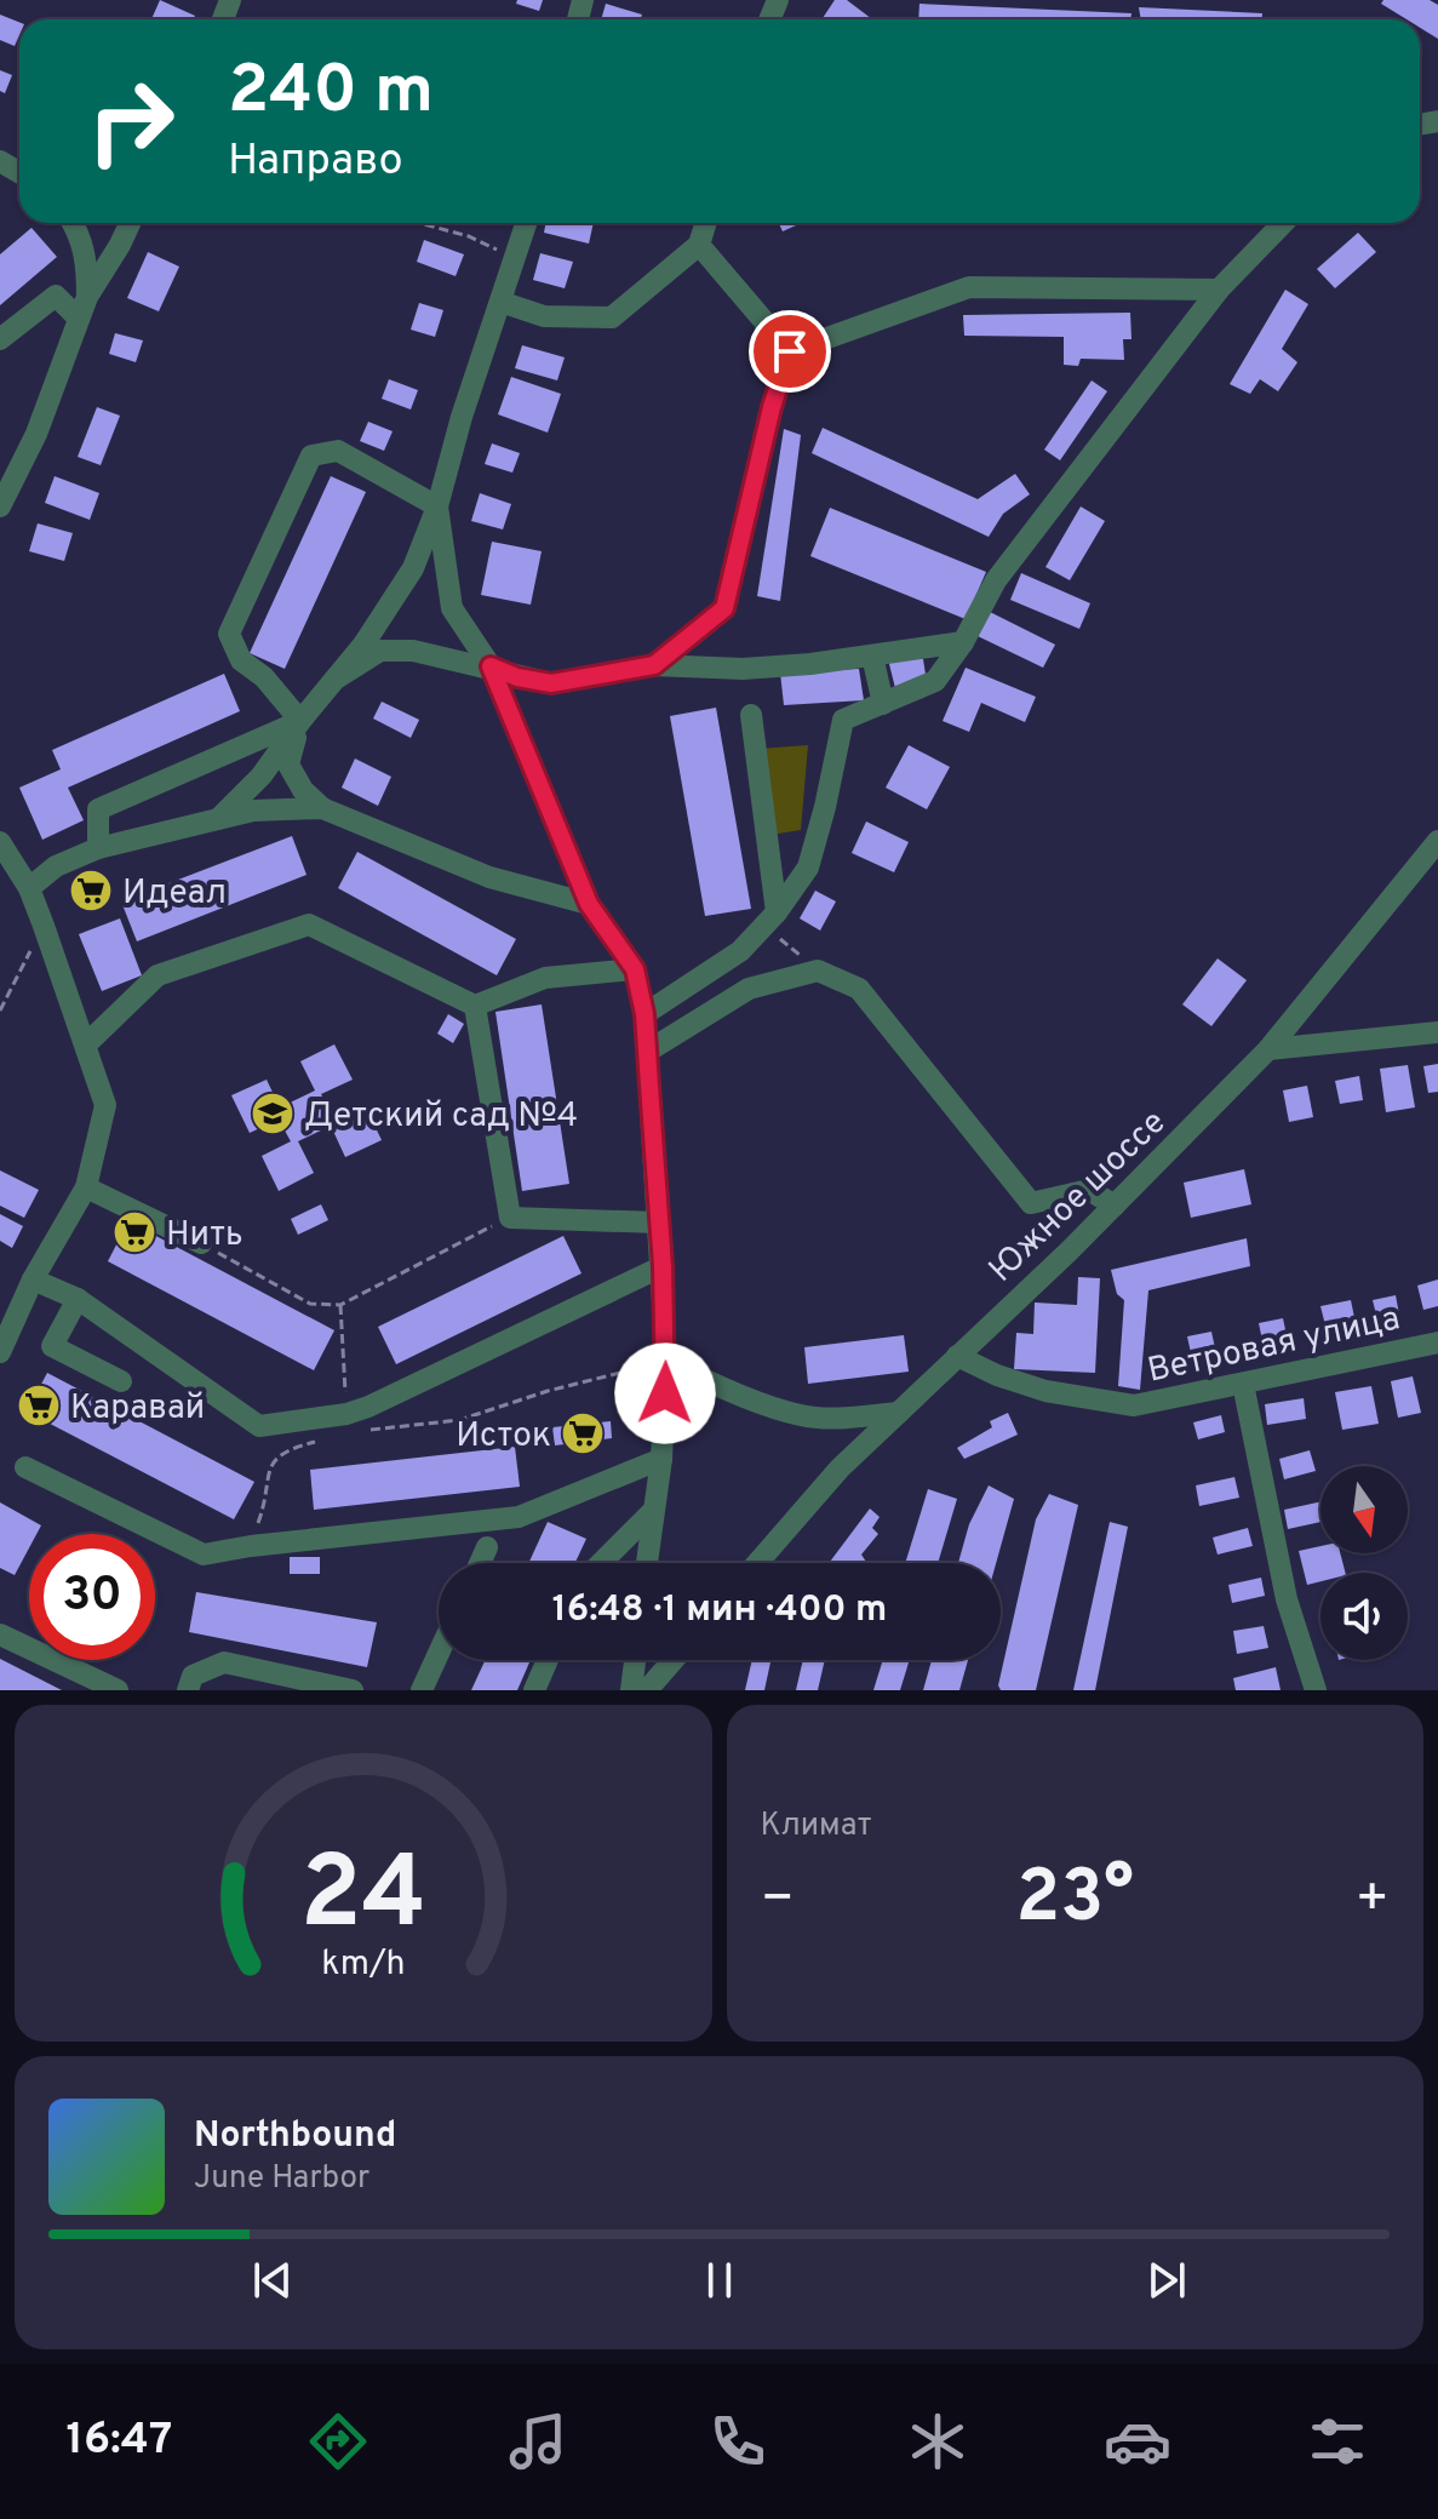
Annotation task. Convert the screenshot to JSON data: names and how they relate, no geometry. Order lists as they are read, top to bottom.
{
  "streets": {
    "street": ["Южное шоссе", "Ветровая улица"]
  },
  "crossings": [
    ["Южное шоссе", "Ветровая улица"]
  ],
  "places": {
    "supermarket": [
      "Идеал",
      "Нить",
      "Каравай",
      "Исток"
    ],
    "school or university": ["Детский сад №4"]
  },
  "north": "bottom",
  "page": {
    "turn": ["240 m", "Направо"],
    "limit": "30",
    "trip": "16:48 · 1 мин · 400 m",
    "tile": "Климат",
    "heat": ["−", "23°", "+"],
    "song": ["Northbound", "June Harbor"],
    "tabs": "16:47",
    "gauge": ["24", "km/h"]
  }
}
